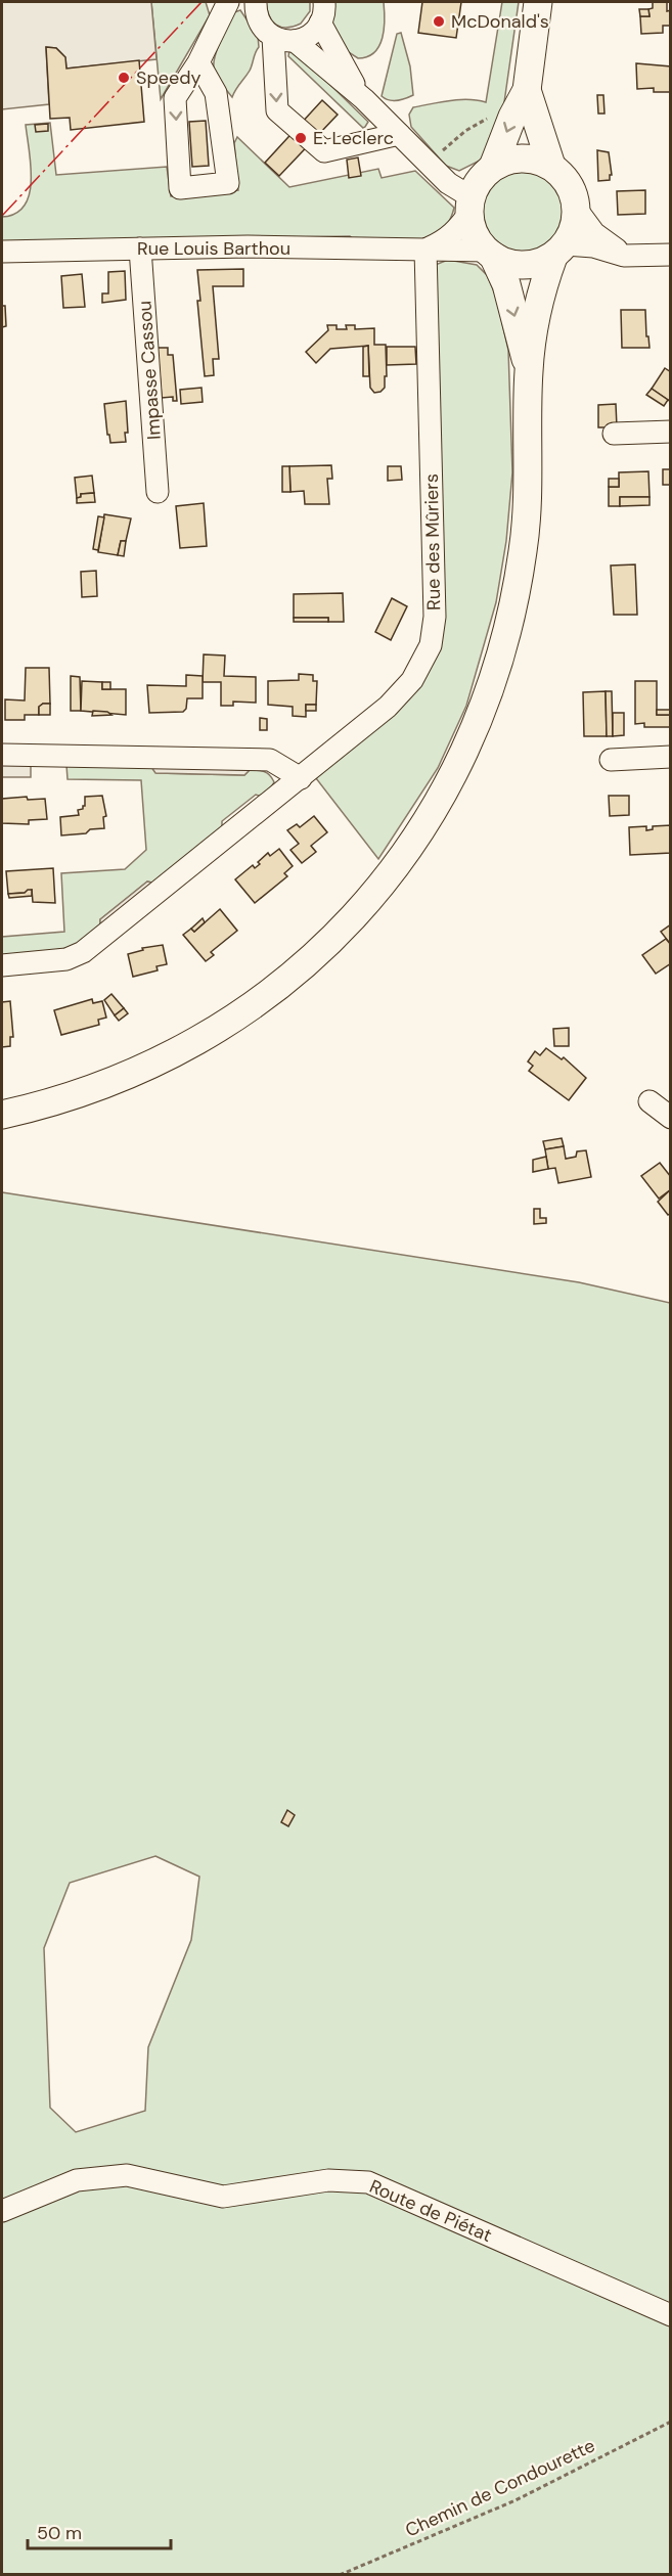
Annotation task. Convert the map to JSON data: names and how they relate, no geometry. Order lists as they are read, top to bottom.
{
  "streets": {
    "street": [
      "Rue Louis Barthou",
      "Impasse Cassou",
      "Rue des Mûriers",
      "Route de Piétat"
    ],
    "path": ["Chemin de Condourette"]
  },
  "crossings": [
    ["Rue Louis Barthou", "Impasse Cassou"],
    ["Rue Louis Barthou", "Rue des Mûriers"]
  ],
  "places": ["McDonald's", "Speedy", "E. Leclerc"],
  "scale_bar": "50 m"
}
